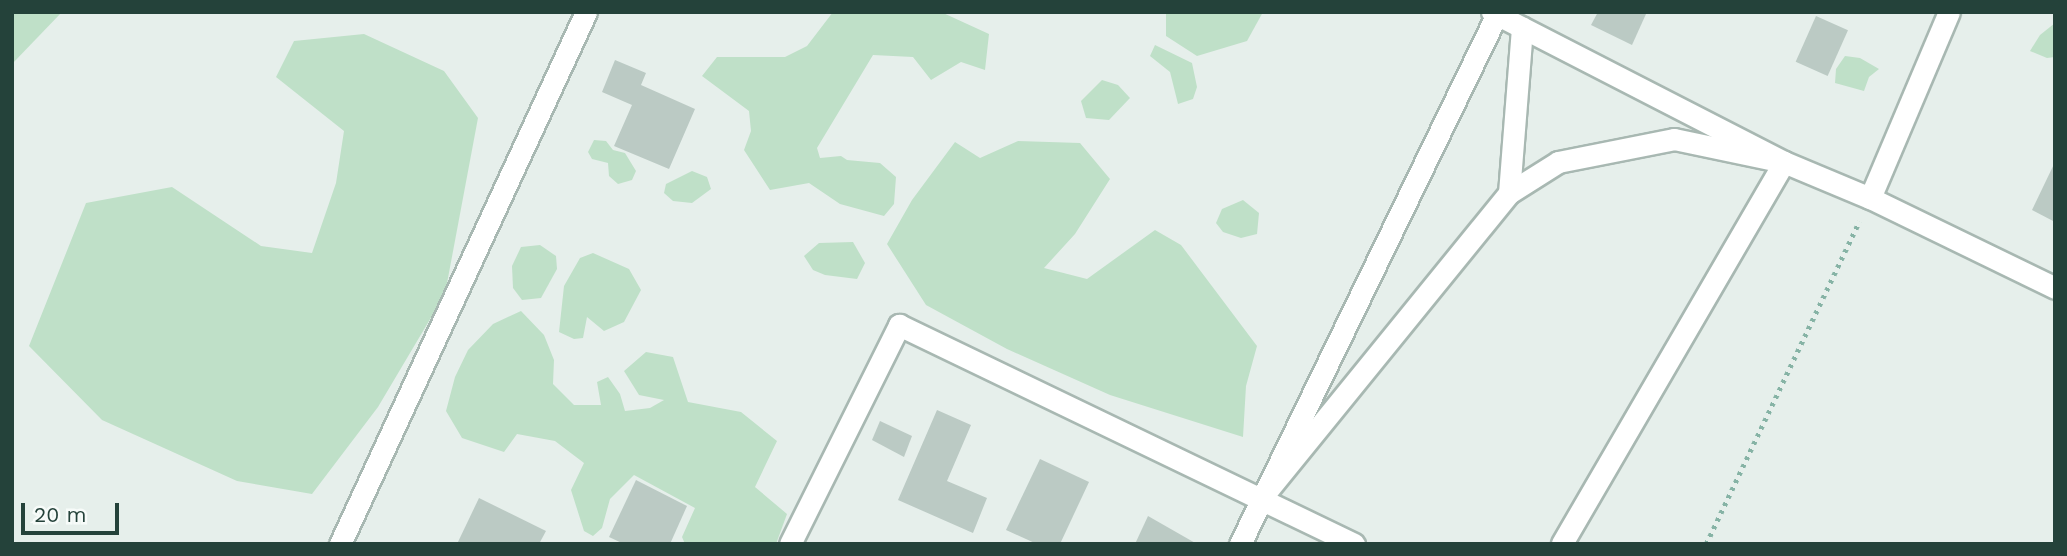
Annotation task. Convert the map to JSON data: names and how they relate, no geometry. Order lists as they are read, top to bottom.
{
  "scale_bar": "20 m"
}
